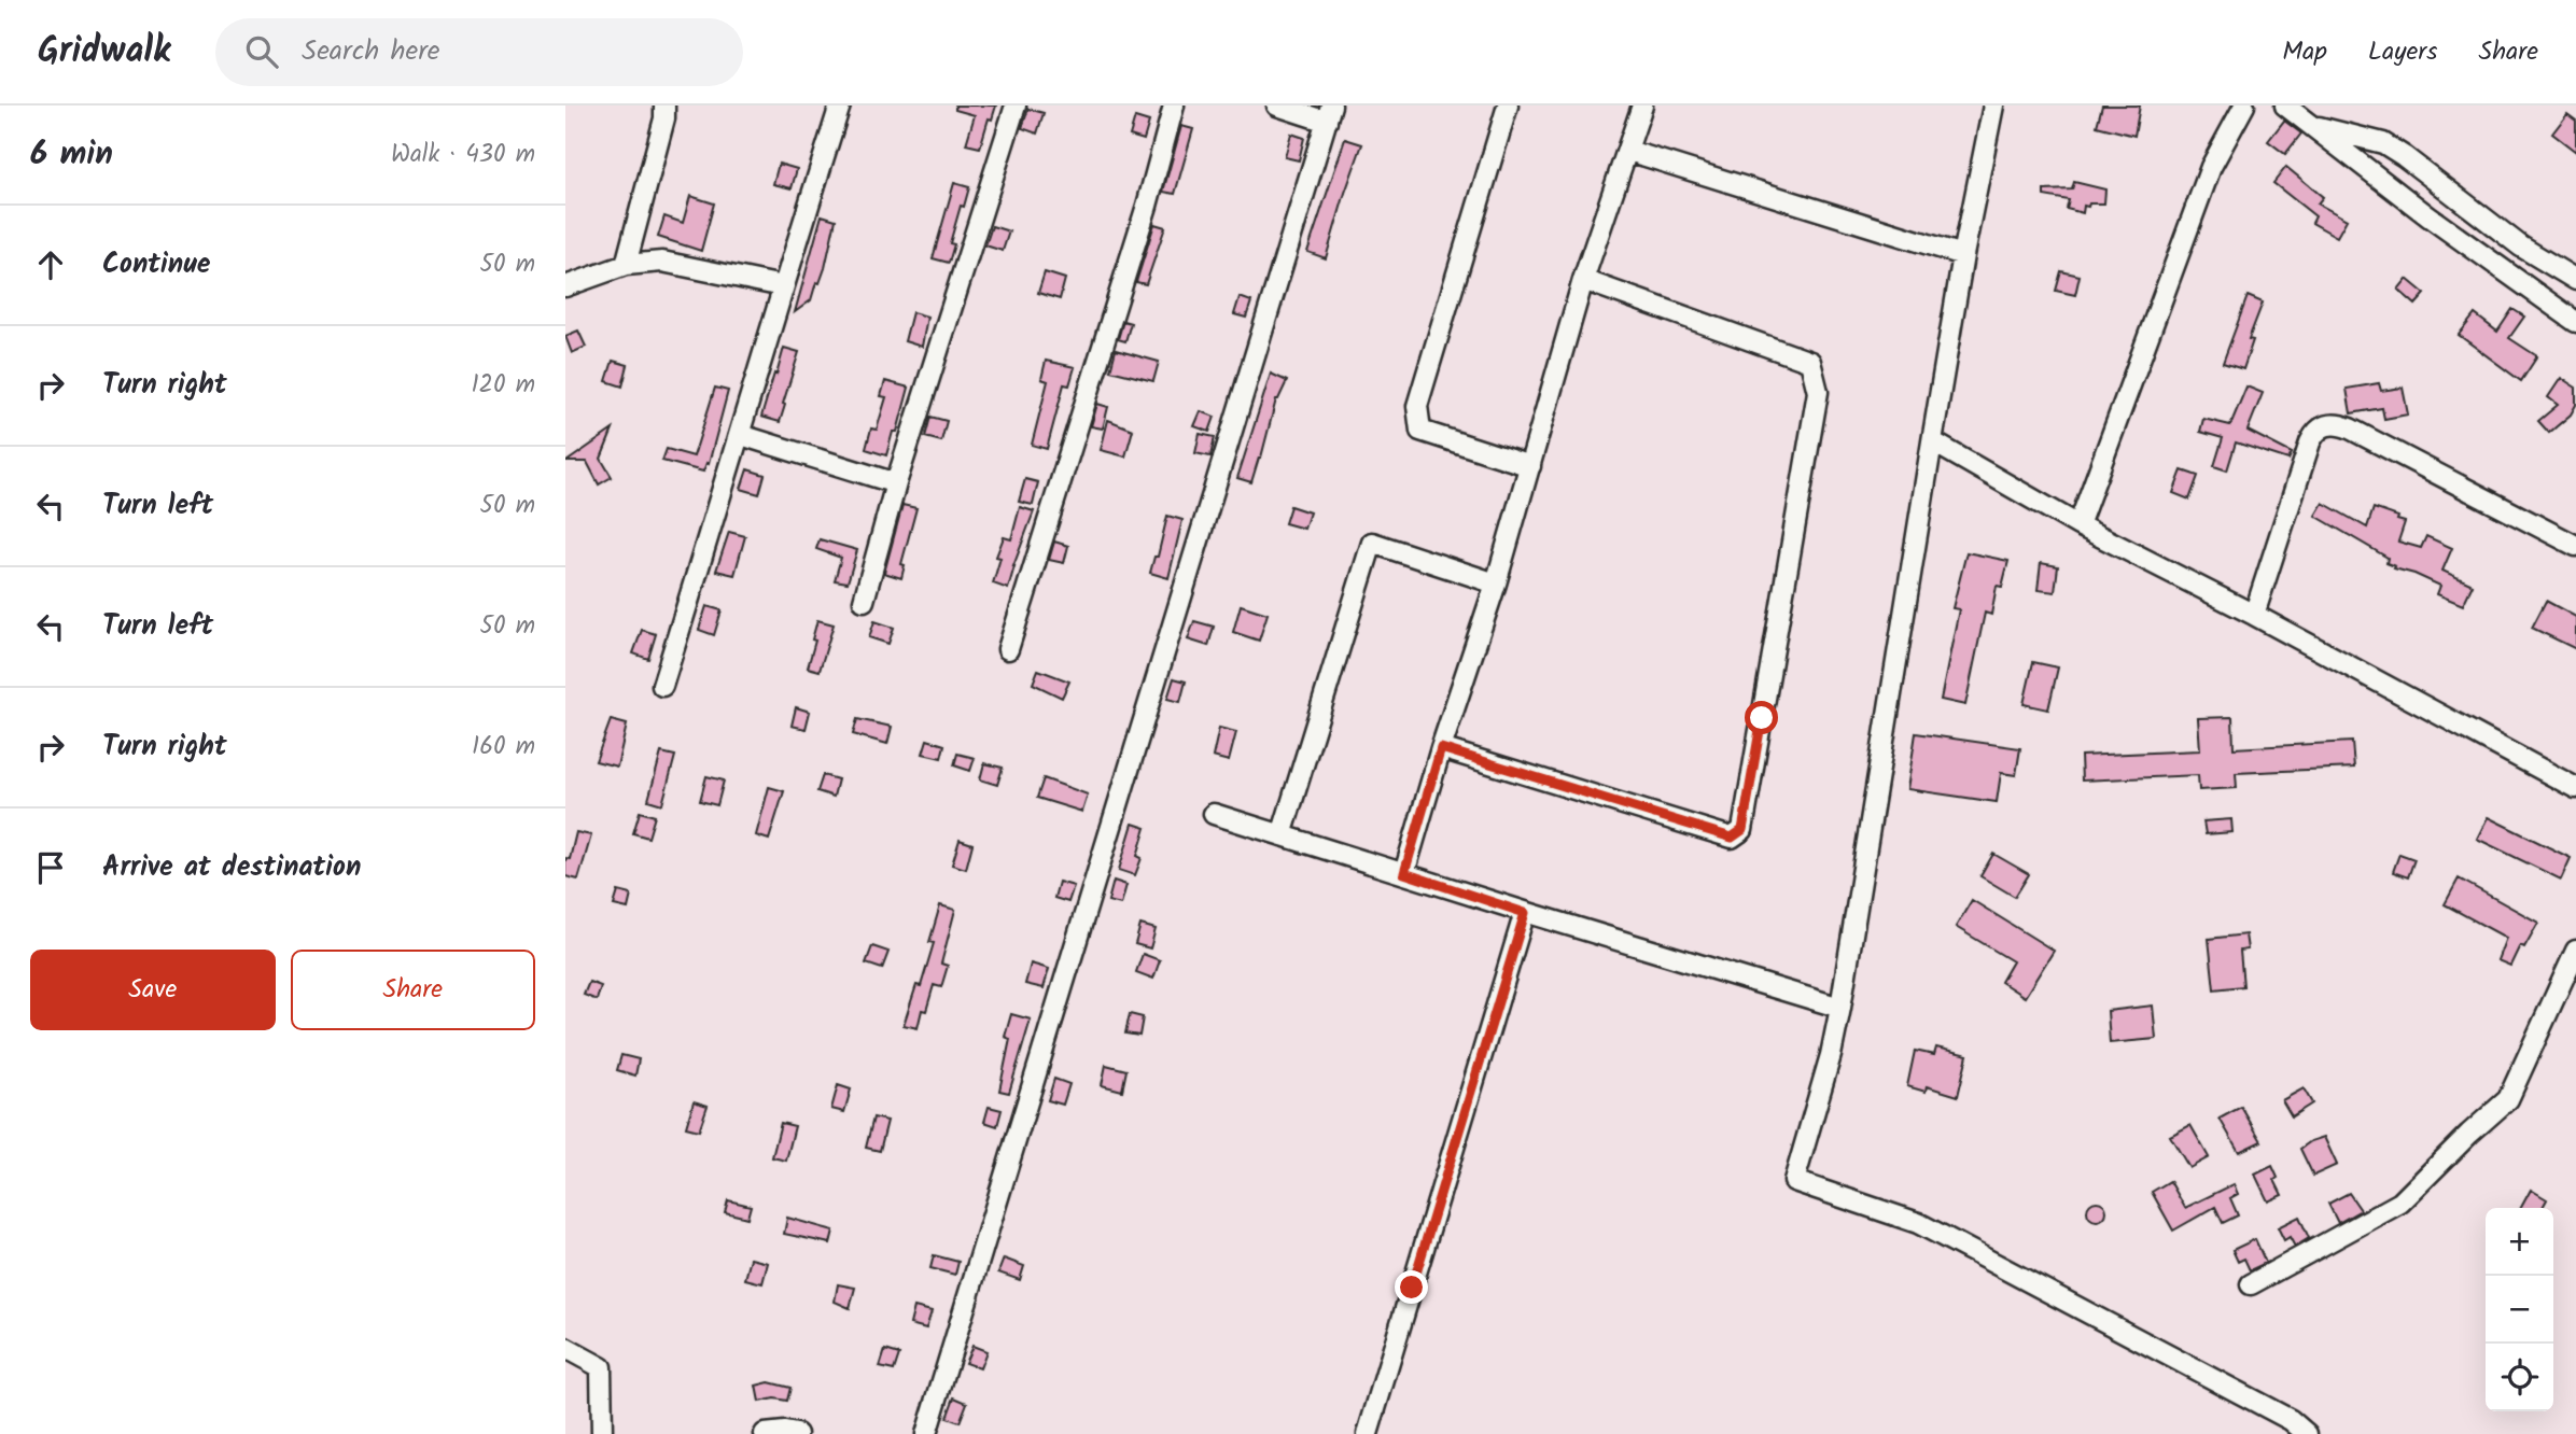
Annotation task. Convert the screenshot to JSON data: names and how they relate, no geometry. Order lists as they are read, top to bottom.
{
  "page": {
    "header": "Gridwalk",
    "search": "Search here",
    "nav": ["Map", "Layers", "Share"],
    "heading": ["6 min", "Walk · 430 m"],
    "list": [
      ["Continue", "50 m"],
      ["Turn right", "120 m"],
      ["Turn left", "50 m"],
      ["Turn left", "50 m"],
      ["Turn right", "160 m"],
      "Arrive at destination"
    ],
    "buttons": ["Save", "Share"],
    "map_buttons": ["+", "−"]
  }
}
